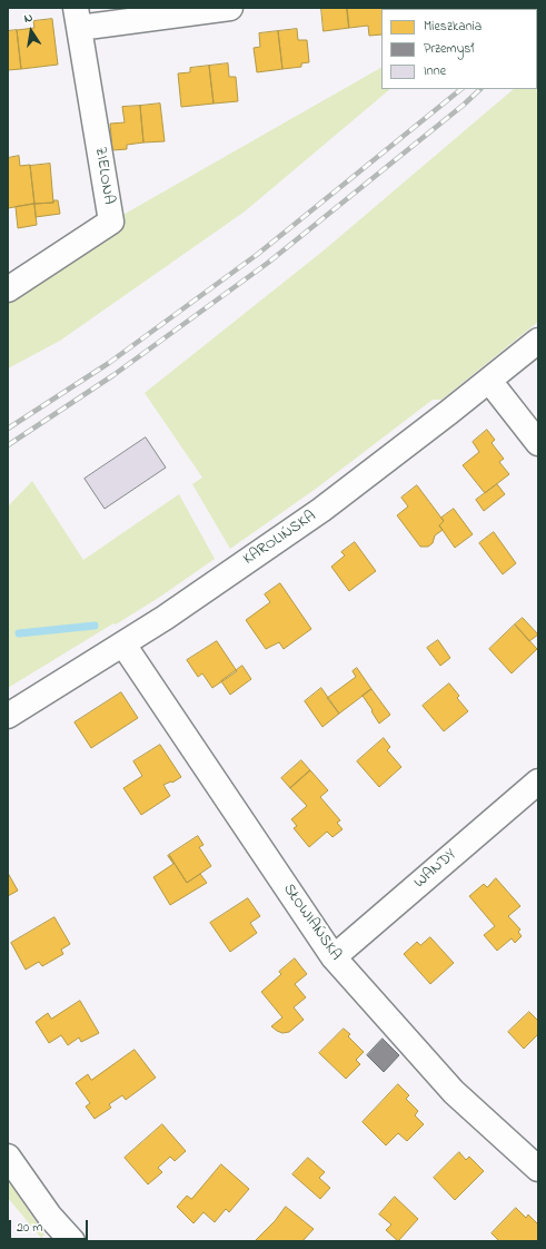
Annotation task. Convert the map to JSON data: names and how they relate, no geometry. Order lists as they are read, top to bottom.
{
  "streets": {
    "street": [
      "ZIELONA",
      "KAROLIŃSKA",
      "WANDY",
      "SŁOWIAŃSKA"
    ]
  },
  "crossings": [
    ["KAROLIŃSKA", "SŁOWIAŃSKA"],
    ["WANDY", "SŁOWIAŃSKA"]
  ],
  "legend": ["Mieszkania", "Przemysł", "Inne"],
  "scale_bar": "20 m",
  "north": "top"
}
